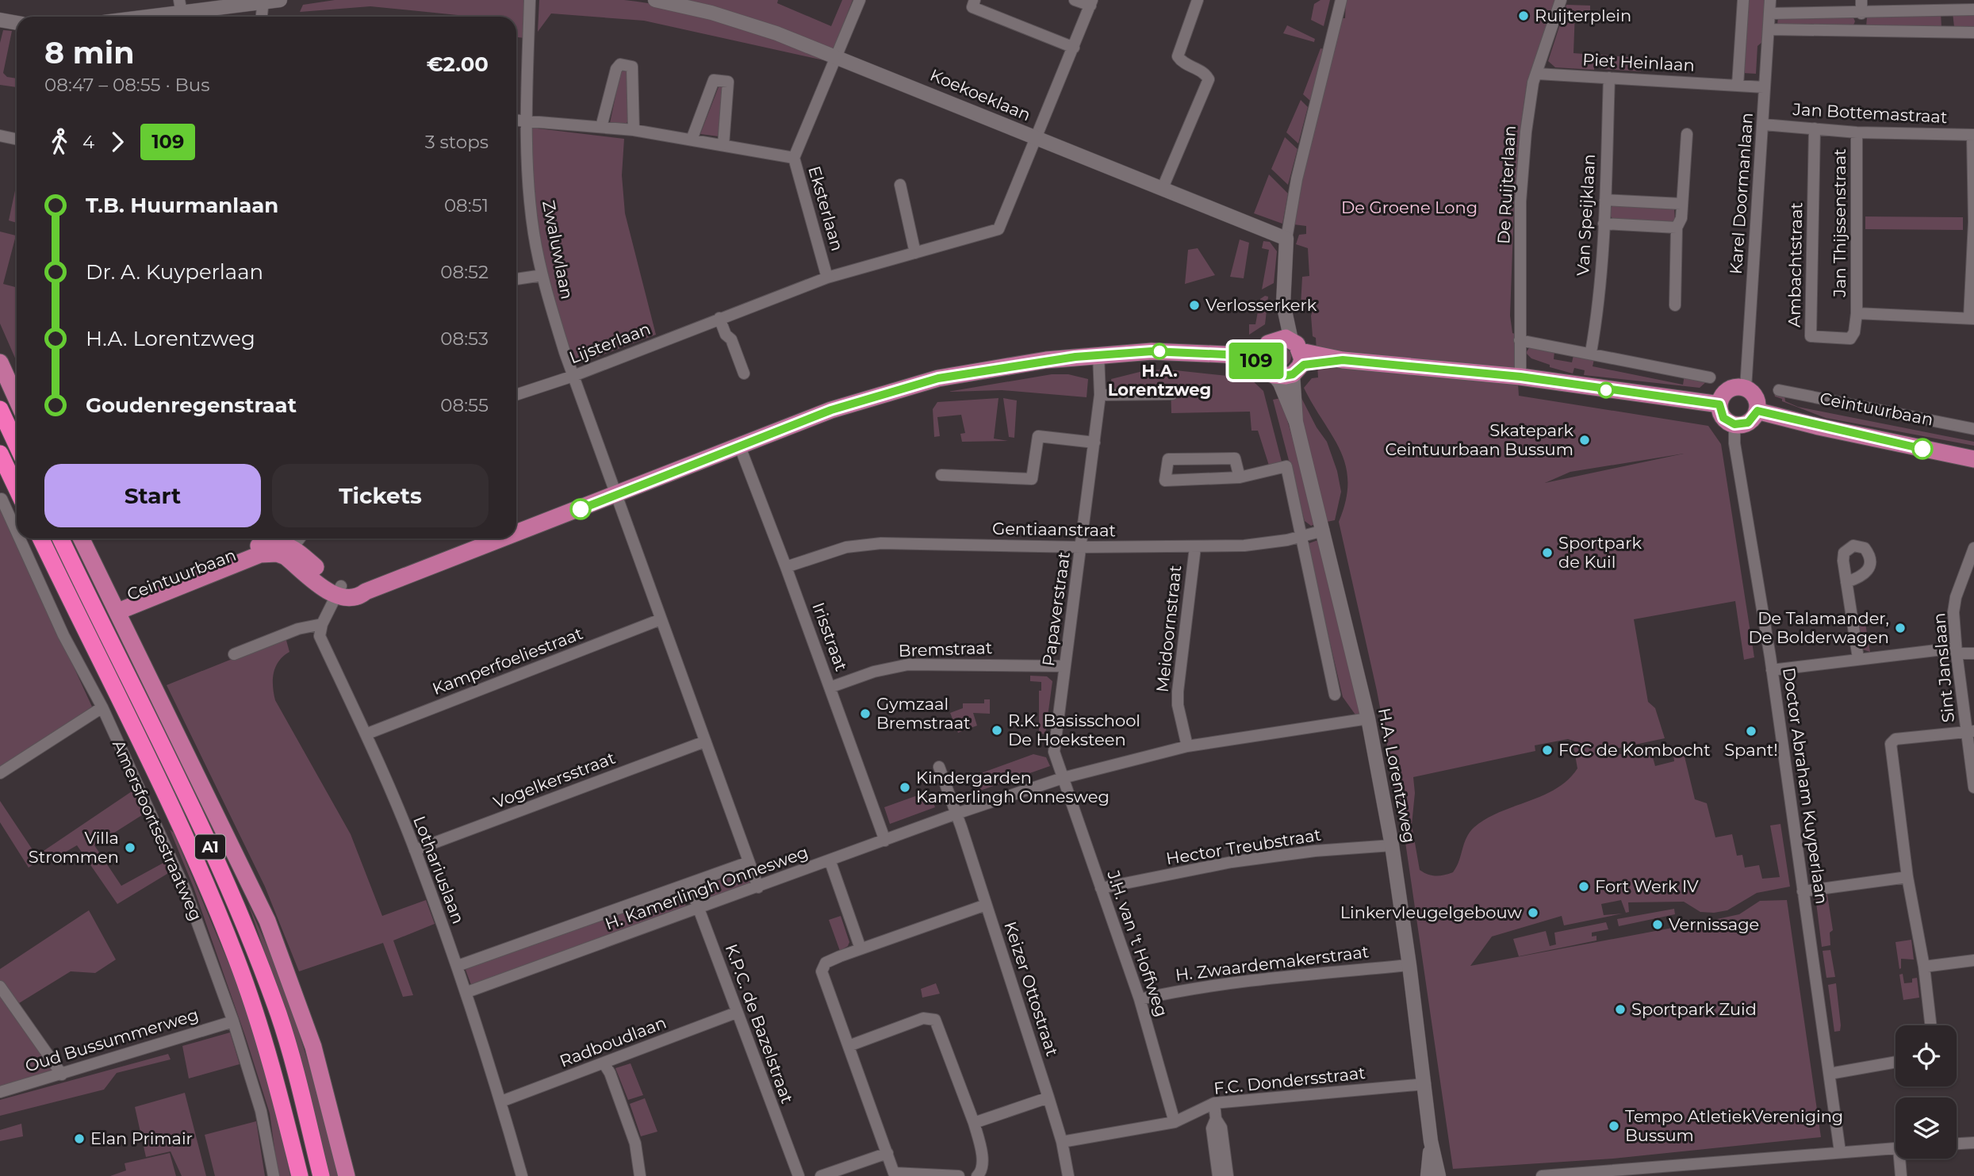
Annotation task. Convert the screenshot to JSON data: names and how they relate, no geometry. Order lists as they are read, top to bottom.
{
  "streets": {
    "highway": ["A1"],
    "main road": ["Ceintuurbaan"],
    "street": [
      "Piet Heinlaan",
      "Koekoeklaan",
      "Jan Bottemastraat",
      "De Ruijterlaan",
      "Karel Doormanlaan",
      "Eksterlaan",
      "Van Speijklaan",
      "Jan Thijssenstraat",
      "Zwaluwlaan",
      "Ambachtstraat",
      "Lijsterlaan",
      "Gentiaanstraat",
      "Papaverstraat",
      "Meidoornstraat",
      "Irisstraat",
      "Bremstraat",
      "Kamperfoeliestraat",
      "Sint Janslaan",
      "H.A. Lorentzweg",
      "Vogelkersstraat",
      "Doctor Abraham Kuyperlaan",
      "Amersfoortsestraatweg",
      "Hector Treubstraat",
      "Lothariuslaan",
      "H. Kamerlingh Onnesweg",
      "J.H. van 't Hoffweg",
      "H. Zwaardemakerstraat",
      "Keizer Ottostraat",
      "K.P.C. de Bazelstraat",
      "Oud Bussummerweg",
      "Radboudlaan",
      "F.C. Dondersstraat"
    ]
  },
  "crossings": [
    ["Piet Heinlaan", "De Ruijterlaan"],
    ["Piet Heinlaan", "Karel Doormanlaan"],
    ["Piet Heinlaan", "Van Speijklaan"],
    ["Koekoeklaan", "Eksterlaan"],
    ["Koekoeklaan", "Lijsterlaan"],
    ["Koekoeklaan", "H.A. Lorentzweg"],
    ["Jan Bottemastraat", "Karel Doormanlaan"],
    ["Jan Bottemastraat", "Jan Thijssenstraat"],
    ["Jan Bottemastraat", "Ambachtstraat"],
    ["Karel Doormanlaan", "Ceintuurbaan"],
    ["Karel Doormanlaan", "Doctor Abraham Kuyperlaan"],
    ["Eksterlaan", "Lijsterlaan"],
    ["Jan Thijssenstraat", "Ambachtstraat"],
    ["Zwaluwlaan", "Lijsterlaan"],
    ["Zwaluwlaan", "Kamperfoeliestraat"],
    ["Zwaluwlaan", "Vogelkersstraat"],
    ["Zwaluwlaan", "H. Kamerlingh Onnesweg"],
    ["Ceintuurbaan", "Doctor Abraham Kuyperlaan"],
    ["Gentiaanstraat", "Papaverstraat"],
    ["Gentiaanstraat", "Meidoornstraat"],
    ["Gentiaanstraat", "Irisstraat"],
    ["Gentiaanstraat", "H.A. Lorentzweg"],
    ["Papaverstraat", "Bremstraat"],
    ["Papaverstraat", "H. Kamerlingh Onnesweg"],
    ["Papaverstraat", "J.H. van 't Hoffweg"],
    ["Meidoornstraat", "H. Kamerlingh Onnesweg"],
    ["Irisstraat", "Bremstraat"],
    ["Irisstraat", "H. Kamerlingh Onnesweg"],
    ["Kamperfoeliestraat", "Lothariuslaan"],
    ["H.A. Lorentzweg", "Hector Treubstraat"],
    ["H.A. Lorentzweg", "H. Kamerlingh Onnesweg"],
    ["H.A. Lorentzweg", "H. Zwaardemakerstraat"],
    ["H.A. Lorentzweg", "F.C. Dondersstraat"],
    ["Vogelkersstraat", "Lothariuslaan"],
    ["Amersfoortsestraatweg", "Oud Bussummerweg"],
    ["Hector Treubstraat", "J.H. van 't Hoffweg"],
    ["Lothariuslaan", "H. Kamerlingh Onnesweg"],
    ["Lothariuslaan", "Radboudlaan"],
    ["H. Kamerlingh Onnesweg", "J.H. van 't Hoffweg"],
    ["H. Kamerlingh Onnesweg", "Keizer Ottostraat"],
    ["H. Kamerlingh Onnesweg", "K.P.C. de Bazelstraat"],
    ["J.H. van 't Hoffweg", "H. Zwaardemakerstraat"],
    ["J.H. van 't Hoffweg", "F.C. Dondersstraat"],
    ["Keizer Ottostraat", "F.C. Dondersstraat"],
    ["K.P.C. de Bazelstraat", "Radboudlaan"]
  ],
  "parks": ["De Groene Long"],
  "places": [
    "Ruijterplein",
    "Verlosserkerk",
    "H.A. Lorentzweg",
    "Skatepark Ceintuurbaan Bussum",
    "Sportpark de Kuil",
    "De Talamander, De Bolderwagen",
    "Gymzaal Bremstraat",
    "R.K. Basisschool De Hoeksteen",
    "Spant!",
    "FCC de Kombocht",
    "Kindergarden Kamerlingh Onnesweg",
    "Villa Strommen",
    "Fort Werk IV",
    "Linkervleugelgebouw",
    "Vernissage",
    "Sportpark Zuid",
    "Tempo AtletiekVereniging Bussum",
    "Elan Primair"
  ],
  "lines": ["bus line 109"],
  "page": {
    "on_map": "109",
    "heading": ["8 min", "08:47 – 08:55 · Bus", "€2.00"],
    "legs": ["4", "109", "3 stops"],
    "list": [
      {
        "name": "T.B. Huurmanlaan",
        "value": "08:51"
      },
      {
        "name": "Dr. A. Kuyperlaan",
        "value": "08:52"
      },
      {
        "name": "H.A. Lorentzweg",
        "value": "08:53"
      },
      {
        "name": "Goudenregenstraat",
        "value": "08:55"
      }
    ],
    "buttons": ["Start", "Tickets"]
  }
}
